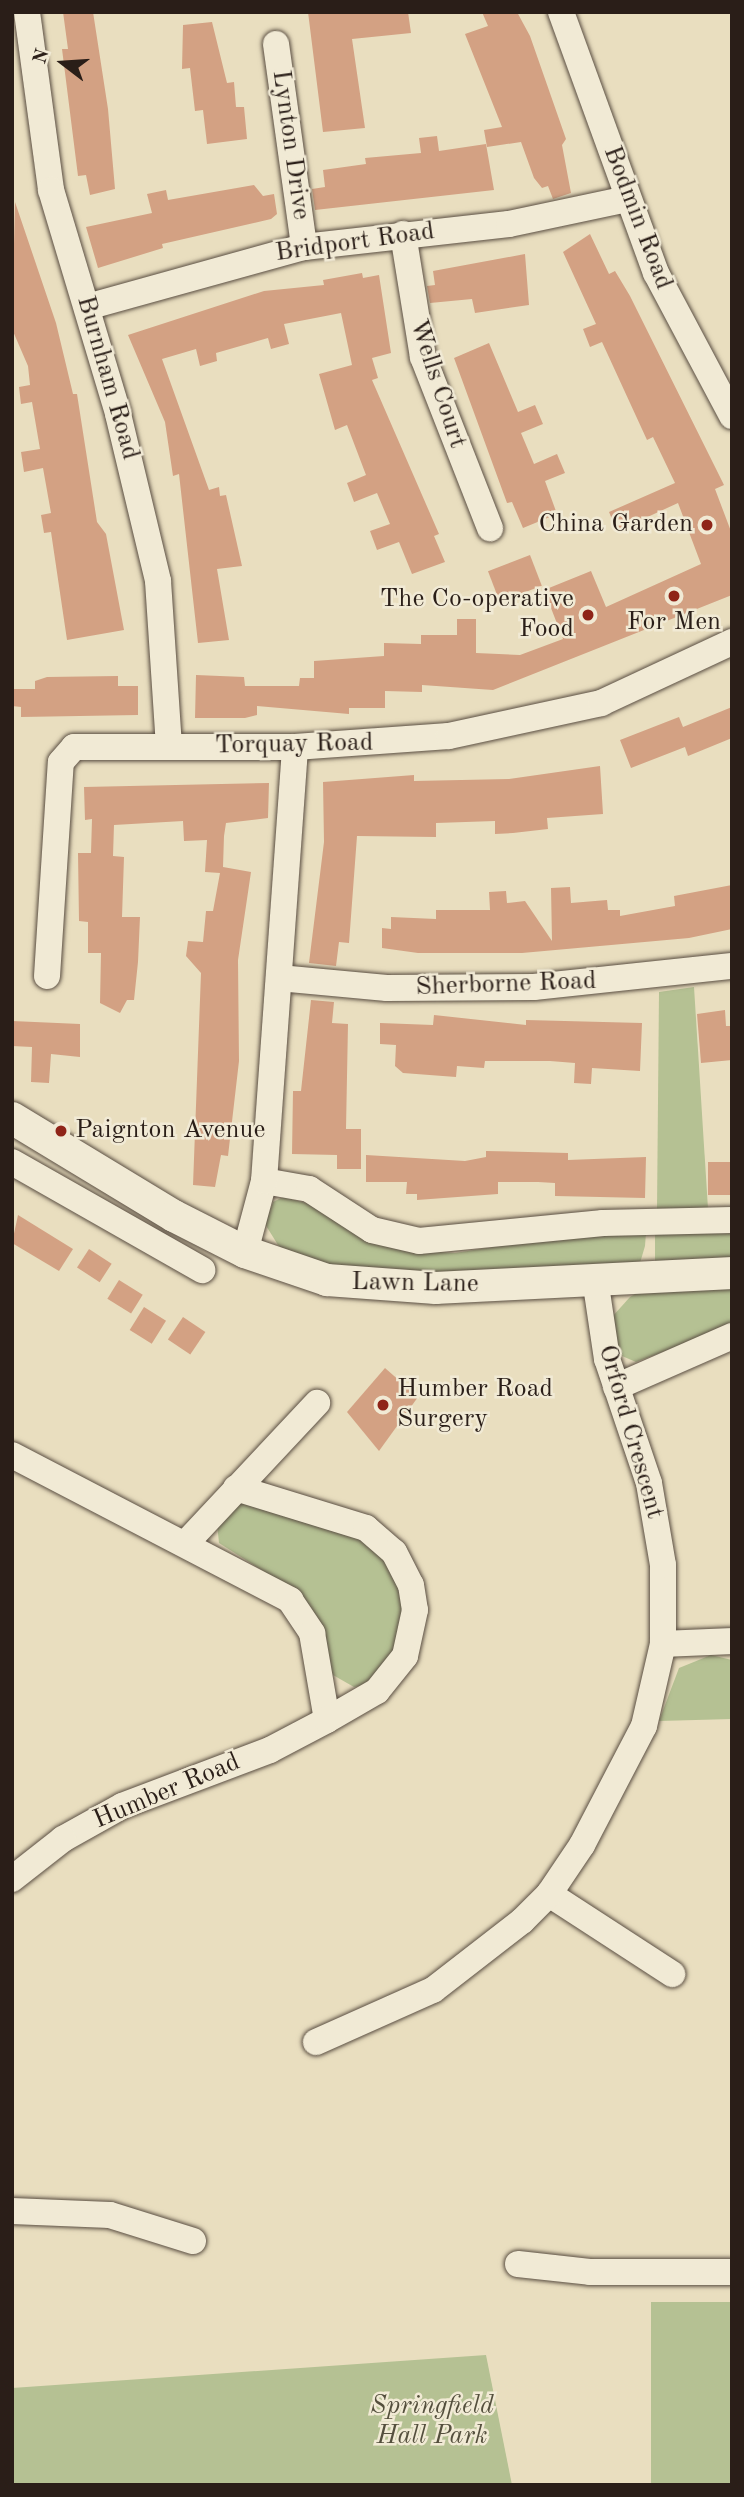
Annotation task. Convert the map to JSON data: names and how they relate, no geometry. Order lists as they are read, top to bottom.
{
  "streets": {
    "street": [
      "Lynton Drive",
      "Bodmin Road",
      "Bridport Road",
      "Burnham Road",
      "Wells Court",
      "Torquay Road",
      "Sherborne Road",
      "Lawn Lane",
      "Orford Crescent",
      "Humber Road"
    ]
  },
  "crossings": [
    ["Lynton Drive", "Bridport Road"],
    ["Bodmin Road", "Bridport Road"],
    ["Bridport Road", "Burnham Road"],
    ["Bridport Road", "Wells Court"],
    ["Burnham Road", "Torquay Road"],
    ["Lawn Lane", "Orford Crescent"]
  ],
  "parks": ["Springfield Hall Park"],
  "places": [
    "China Garden",
    "For Men",
    "The Co-operative Food",
    "Paignton Avenue",
    "Humber Road Surgery"
  ],
  "north": "left"
}
